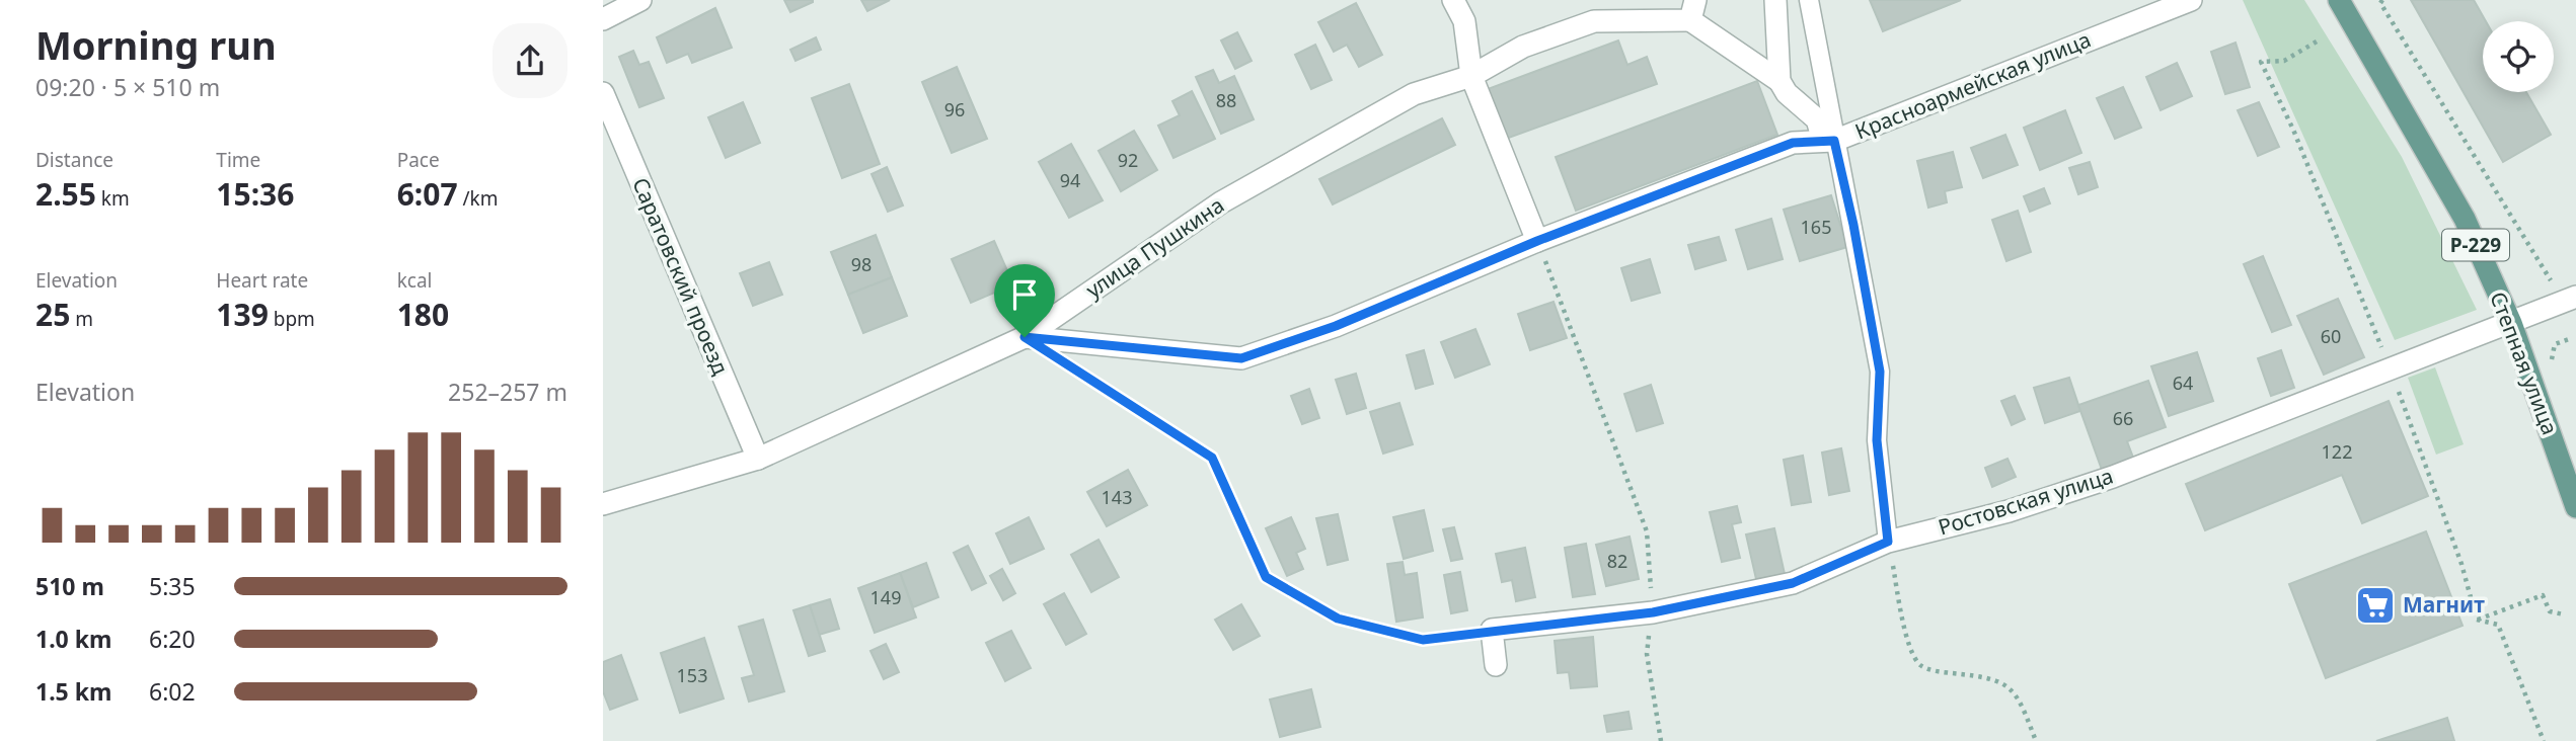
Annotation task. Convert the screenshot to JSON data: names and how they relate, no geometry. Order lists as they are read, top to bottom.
{
  "streets": {
    "main road": ["Р-229", "Степная улица"],
    "street": [
      "Красноармейская улица",
      "улица Пушкина",
      "Саратовский проезд",
      "Ростовская улица"
    ]
  },
  "crossings": [
    ["Красноармейская улица", "улица Пушкина"],
    ["улица Пушкина", "Саратовский проезд"],
    ["Степная улица", "Ростовская улица"]
  ],
  "places": {
    "supermarket": ["Магнит"]
  },
  "house_numbers": [
    "88",
    "96",
    "92",
    "94",
    "165",
    "98",
    "60",
    "64",
    "66",
    "122",
    "143",
    "82",
    "149",
    "153"
  ],
  "page": {
    "heading": ["Morning run", "09:20 · 5 × 510 m"],
    "stats": [
      ["Distance", "2.55 km"],
      ["Time", "15:36"],
      ["Pace", "6:07 /km"],
      ["Elevation", "25 m"],
      ["Heart rate", "139 bpm"],
      ["kcal", "180"]
    ],
    "chart": ["Elevation", "252–257 m"],
    "list": [
      {
        "name": "510 m",
        "note": "5:35"
      },
      {
        "name": "1.0 km",
        "note": "6:20"
      },
      {
        "name": "1.5 km",
        "note": "6:02"
      }
    ]
  }
}
